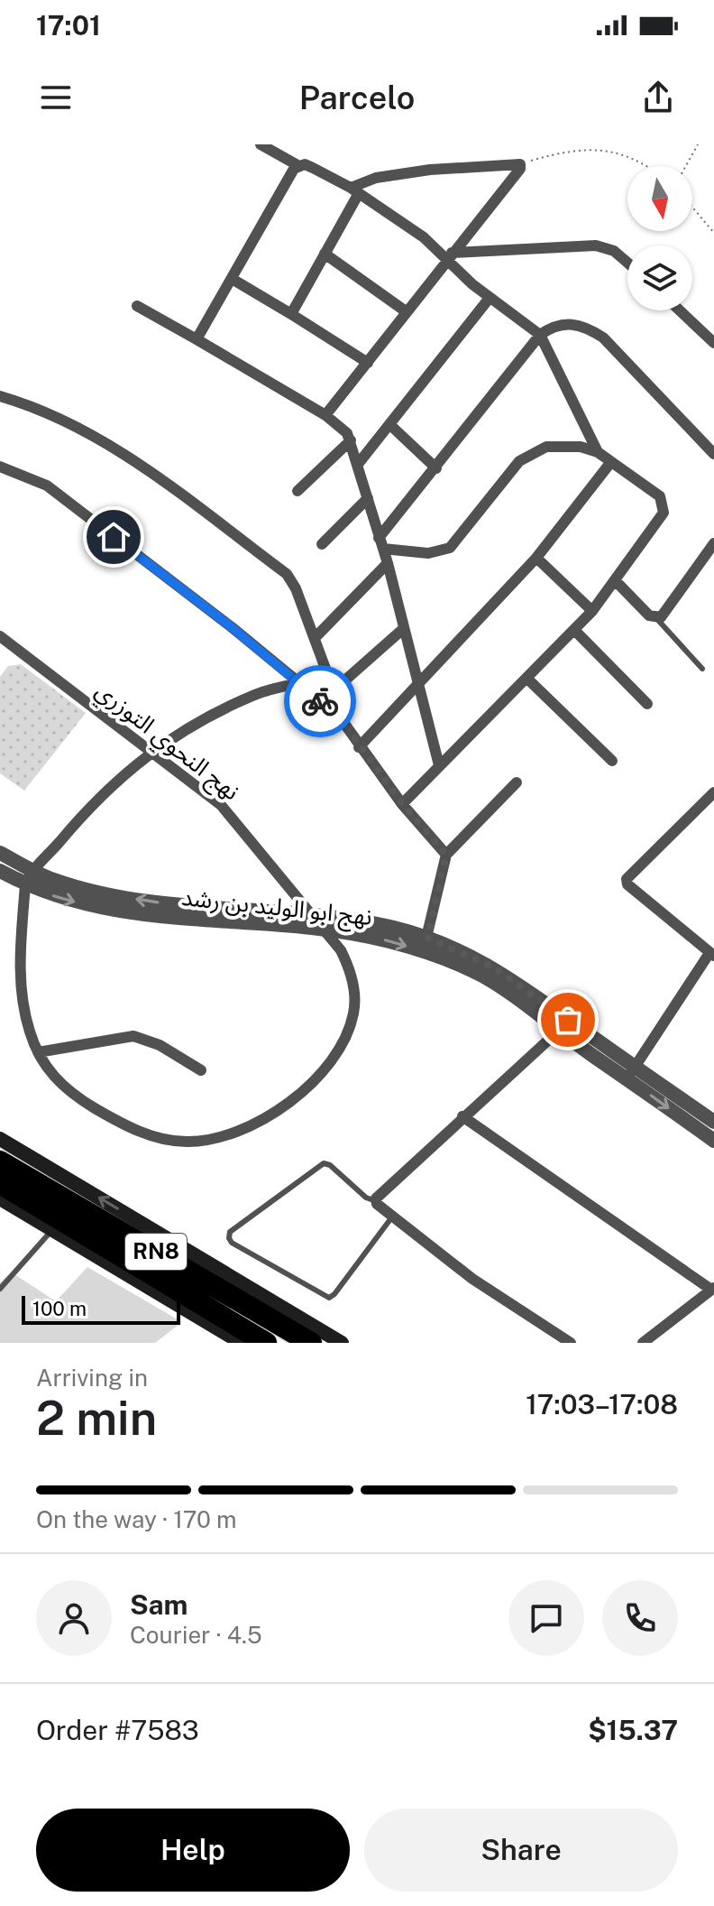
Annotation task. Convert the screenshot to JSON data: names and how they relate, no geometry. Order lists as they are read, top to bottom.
{
  "streets": {
    "highway": ["RN8"],
    "street": ["نهج النحوي التوزري", "نهج ابو الوليد بن رشد"]
  },
  "crossings": [
    ["نهج النحوي التوزري", "نهج ابو الوليد بن رشد"]
  ],
  "scale_bar": "100 m",
  "north": "bottom",
  "page": {
    "status": "17:01",
    "header": "Parcelo",
    "scale": "100 m",
    "heading": ["2 min", "Arriving in", "17:03–17:08"],
    "panel": [
      "Sam",
      "Courier · 4.5",
      "Order #7583",
      "$15.37"
    ],
    "bar": "On the way · 170 m",
    "buttons": ["Help", "Share"]
  }
}
